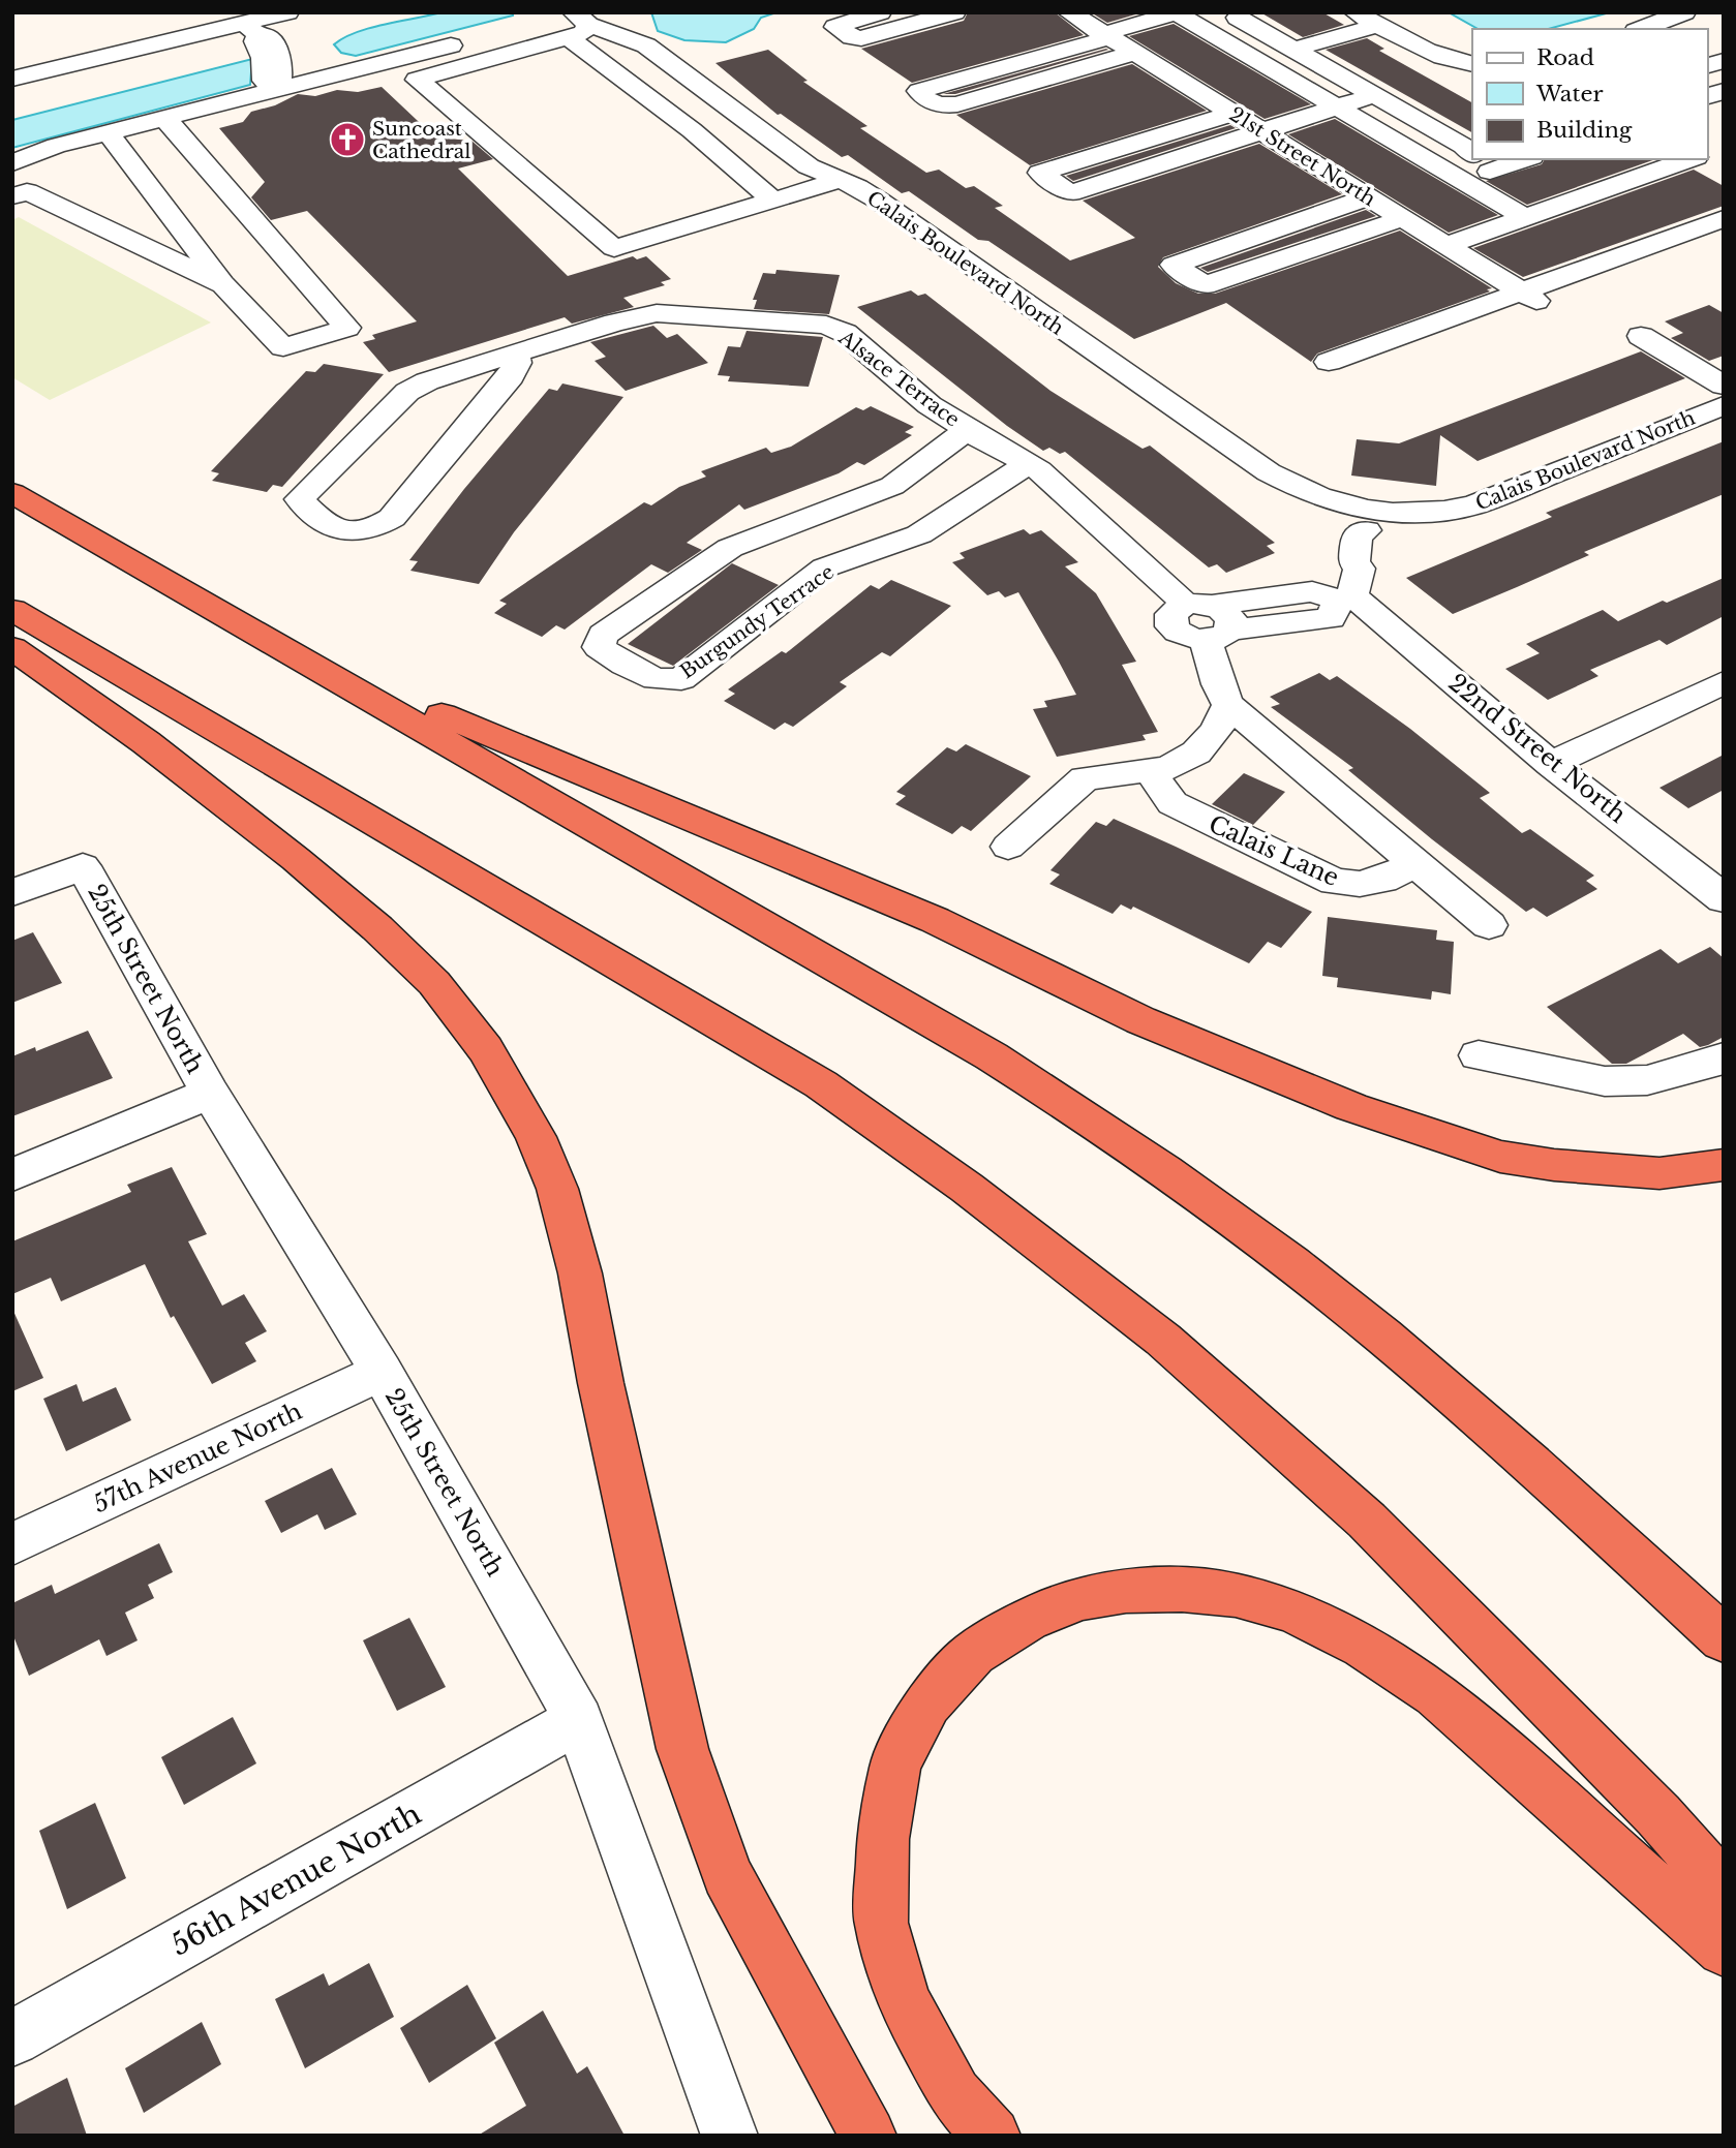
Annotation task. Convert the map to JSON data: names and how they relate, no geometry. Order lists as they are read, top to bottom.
{
  "streets": {
    "street": [
      "21st Street North",
      "Calais Boulevard North",
      "Alsace Terrace",
      "Burgundy Terrace",
      "22nd Street North",
      "Calais Lane",
      "25th Street North",
      "57th Avenue North",
      "56th Avenue North"
    ]
  },
  "crossings": [
    ["Alsace Terrace", "Burgundy Terrace"],
    ["25th Street North", "57th Avenue North"],
    ["25th Street North", "56th Avenue North"]
  ],
  "places": {
    "church": ["Suncoast Cathedral"]
  },
  "legend": ["Road", "Water", "Building"]
}
